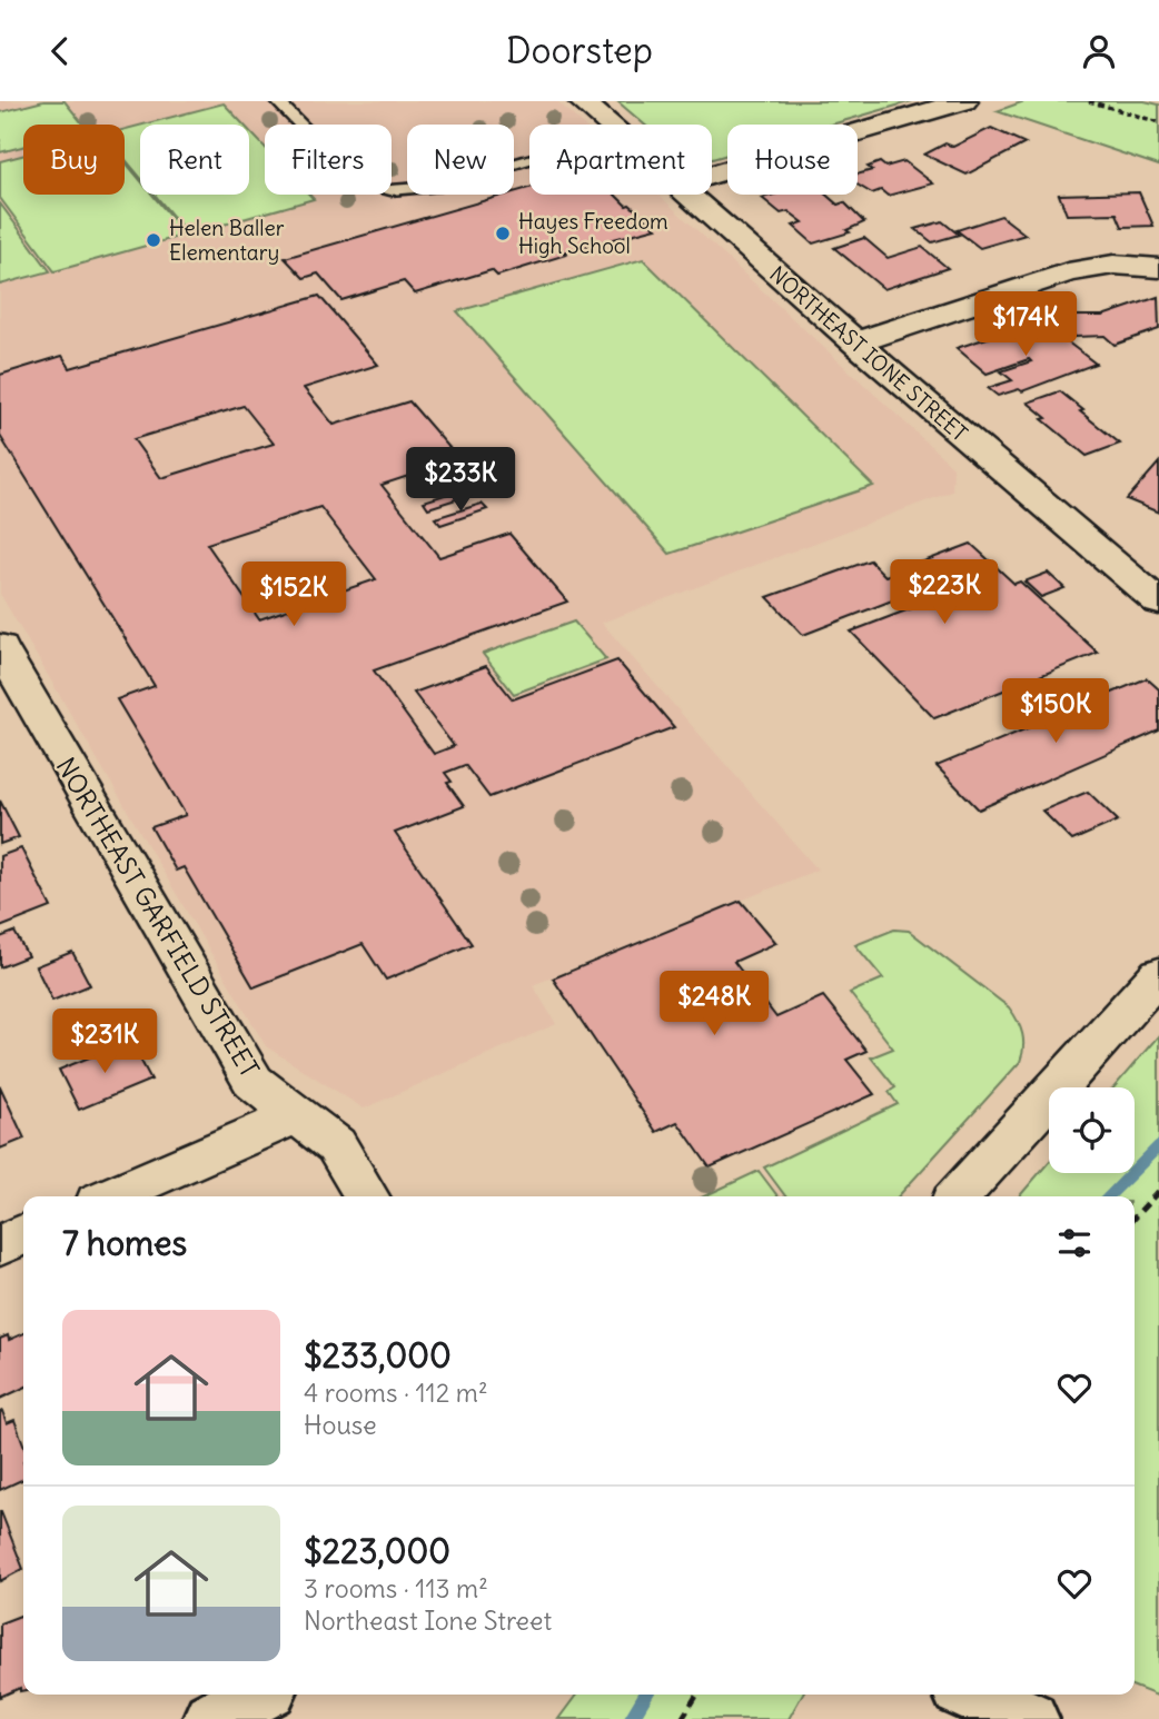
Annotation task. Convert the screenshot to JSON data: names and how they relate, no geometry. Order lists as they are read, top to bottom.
{
  "streets": {
    "street": ["NORTHEAST IONE STREET", "NORTHEAST GARFIELD STREET"]
  },
  "places": ["Hayes Freedom High School", "Helen Baller Elementary"],
  "page": {
    "header": "Doorstep",
    "chip": [
      "Buy",
      "Rent",
      "Filters",
      "New",
      "Apartment",
      "House"
    ],
    "price": [
      "$174K",
      "$233K",
      "$223K",
      "$152K",
      "$150K",
      "$248K",
      "$231K"
    ],
    "heading": "7 homes",
    "list": [
      {
        "name": "$233,000",
        "note": "4 rooms · 112 m² · House"
      },
      {
        "name": "$223,000",
        "note": "3 rooms · 113 m² · Northeast Ione Street"
      }
    ]
  }
}
